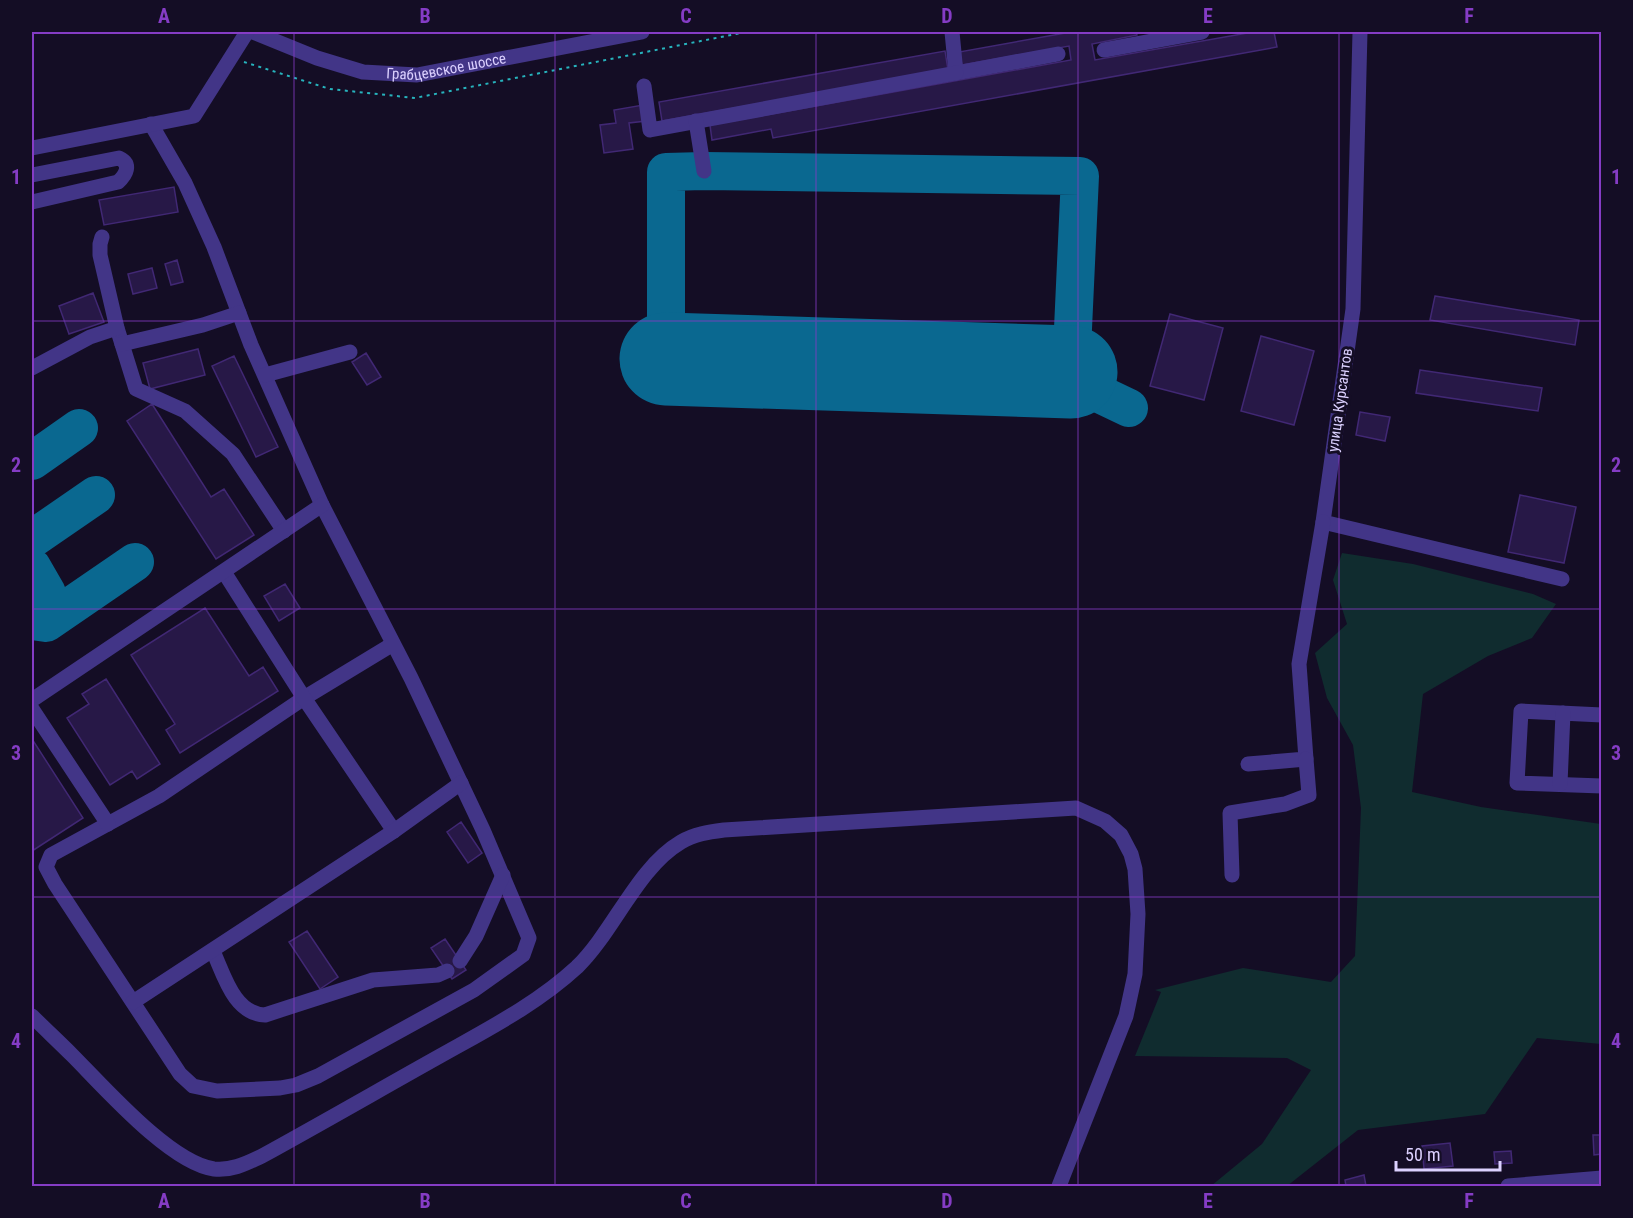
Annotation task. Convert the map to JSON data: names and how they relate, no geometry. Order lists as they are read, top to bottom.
{
  "streets": {
    "street": ["Грабцевское шоссе", "улица Курсантов"]
  },
  "scale_bar": "50 m",
  "grid": {
    "columns": [
      "A",
      "B",
      "C",
      "D",
      "E",
      "F"
    ],
    "rows": [
      "1",
      "2",
      "3",
      "4"
    ]
  }
}
